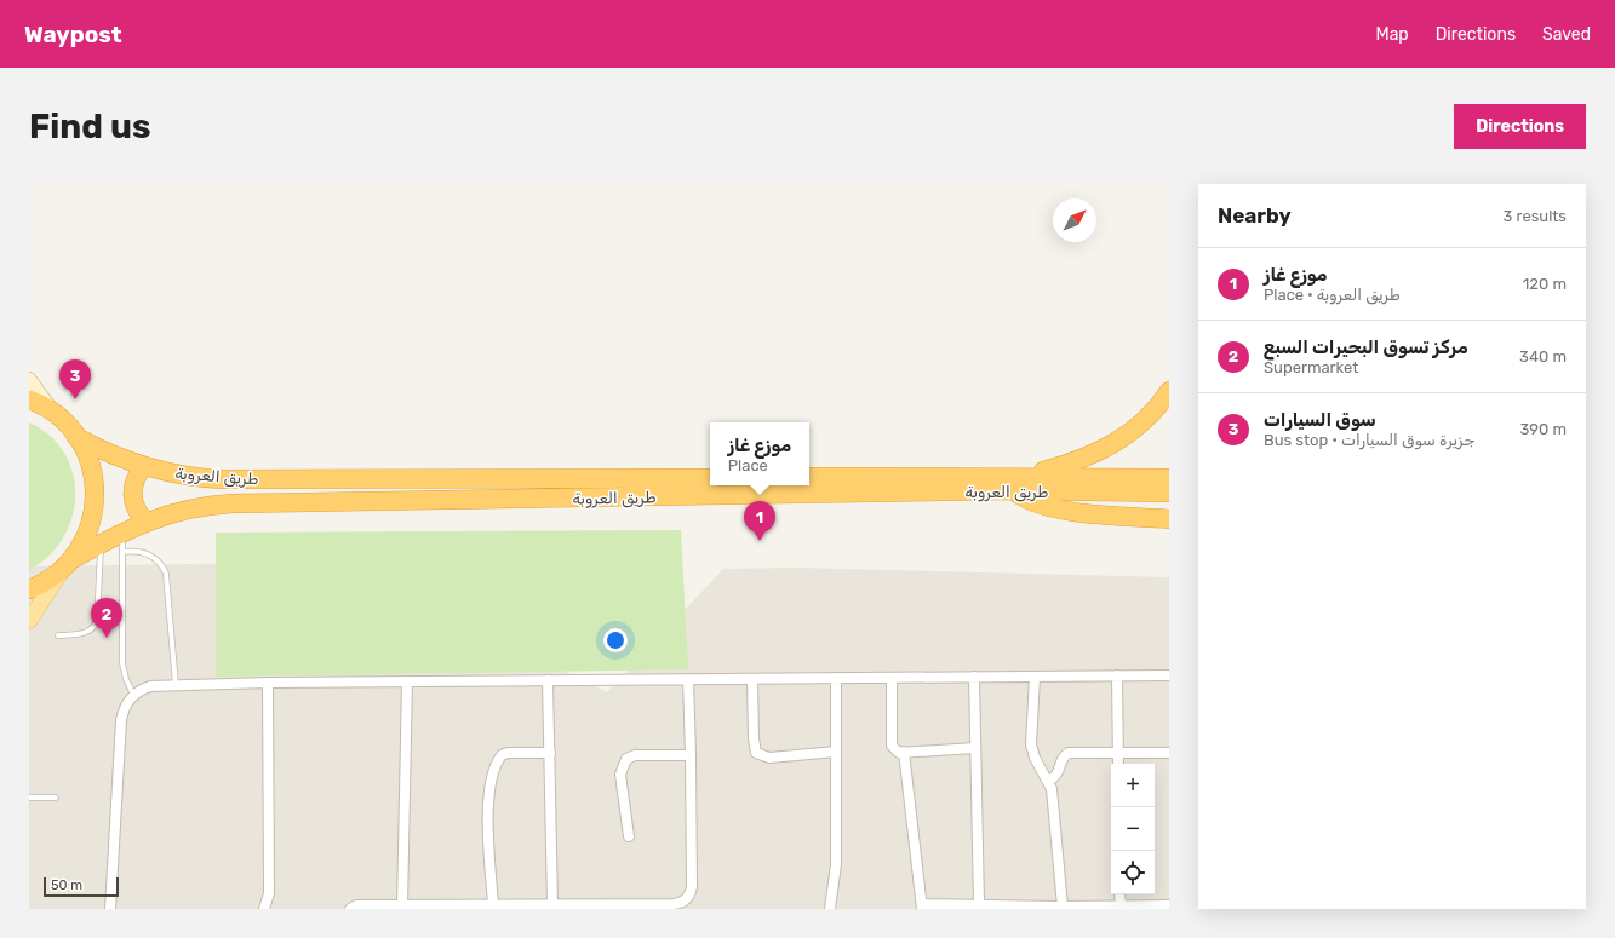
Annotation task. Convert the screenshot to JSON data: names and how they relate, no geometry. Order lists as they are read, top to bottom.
{
  "streets": {
    "highway": ["طريق العروبة"]
  },
  "scale_bar": "50 m",
  "north": "top right",
  "page": {
    "header": "Waypost",
    "nav": ["Map", "Directions", "Saved"],
    "buttons": "Directions",
    "title": "Find us",
    "heading": ["Nearby", "3 results"],
    "list": [
      {
        "mark": "1",
        "name": "موزع غاز",
        "note": "Place · طريق العروبة",
        "value": "120 m"
      },
      {
        "mark": "2",
        "name": "مركز تسوق البحيرات السبع",
        "note": "Supermarket",
        "value": "340 m"
      },
      {
        "mark": "3",
        "name": "سوق السيارات",
        "note": "Bus stop · جزيرة سوق السيارات",
        "value": "390 m"
      }
    ],
    "pins": ["3", "1", "2"],
    "popup": ["موزع غاز", "Place"],
    "map_buttons": ["+", "−"],
    "scale": "50 m"
  }
}
